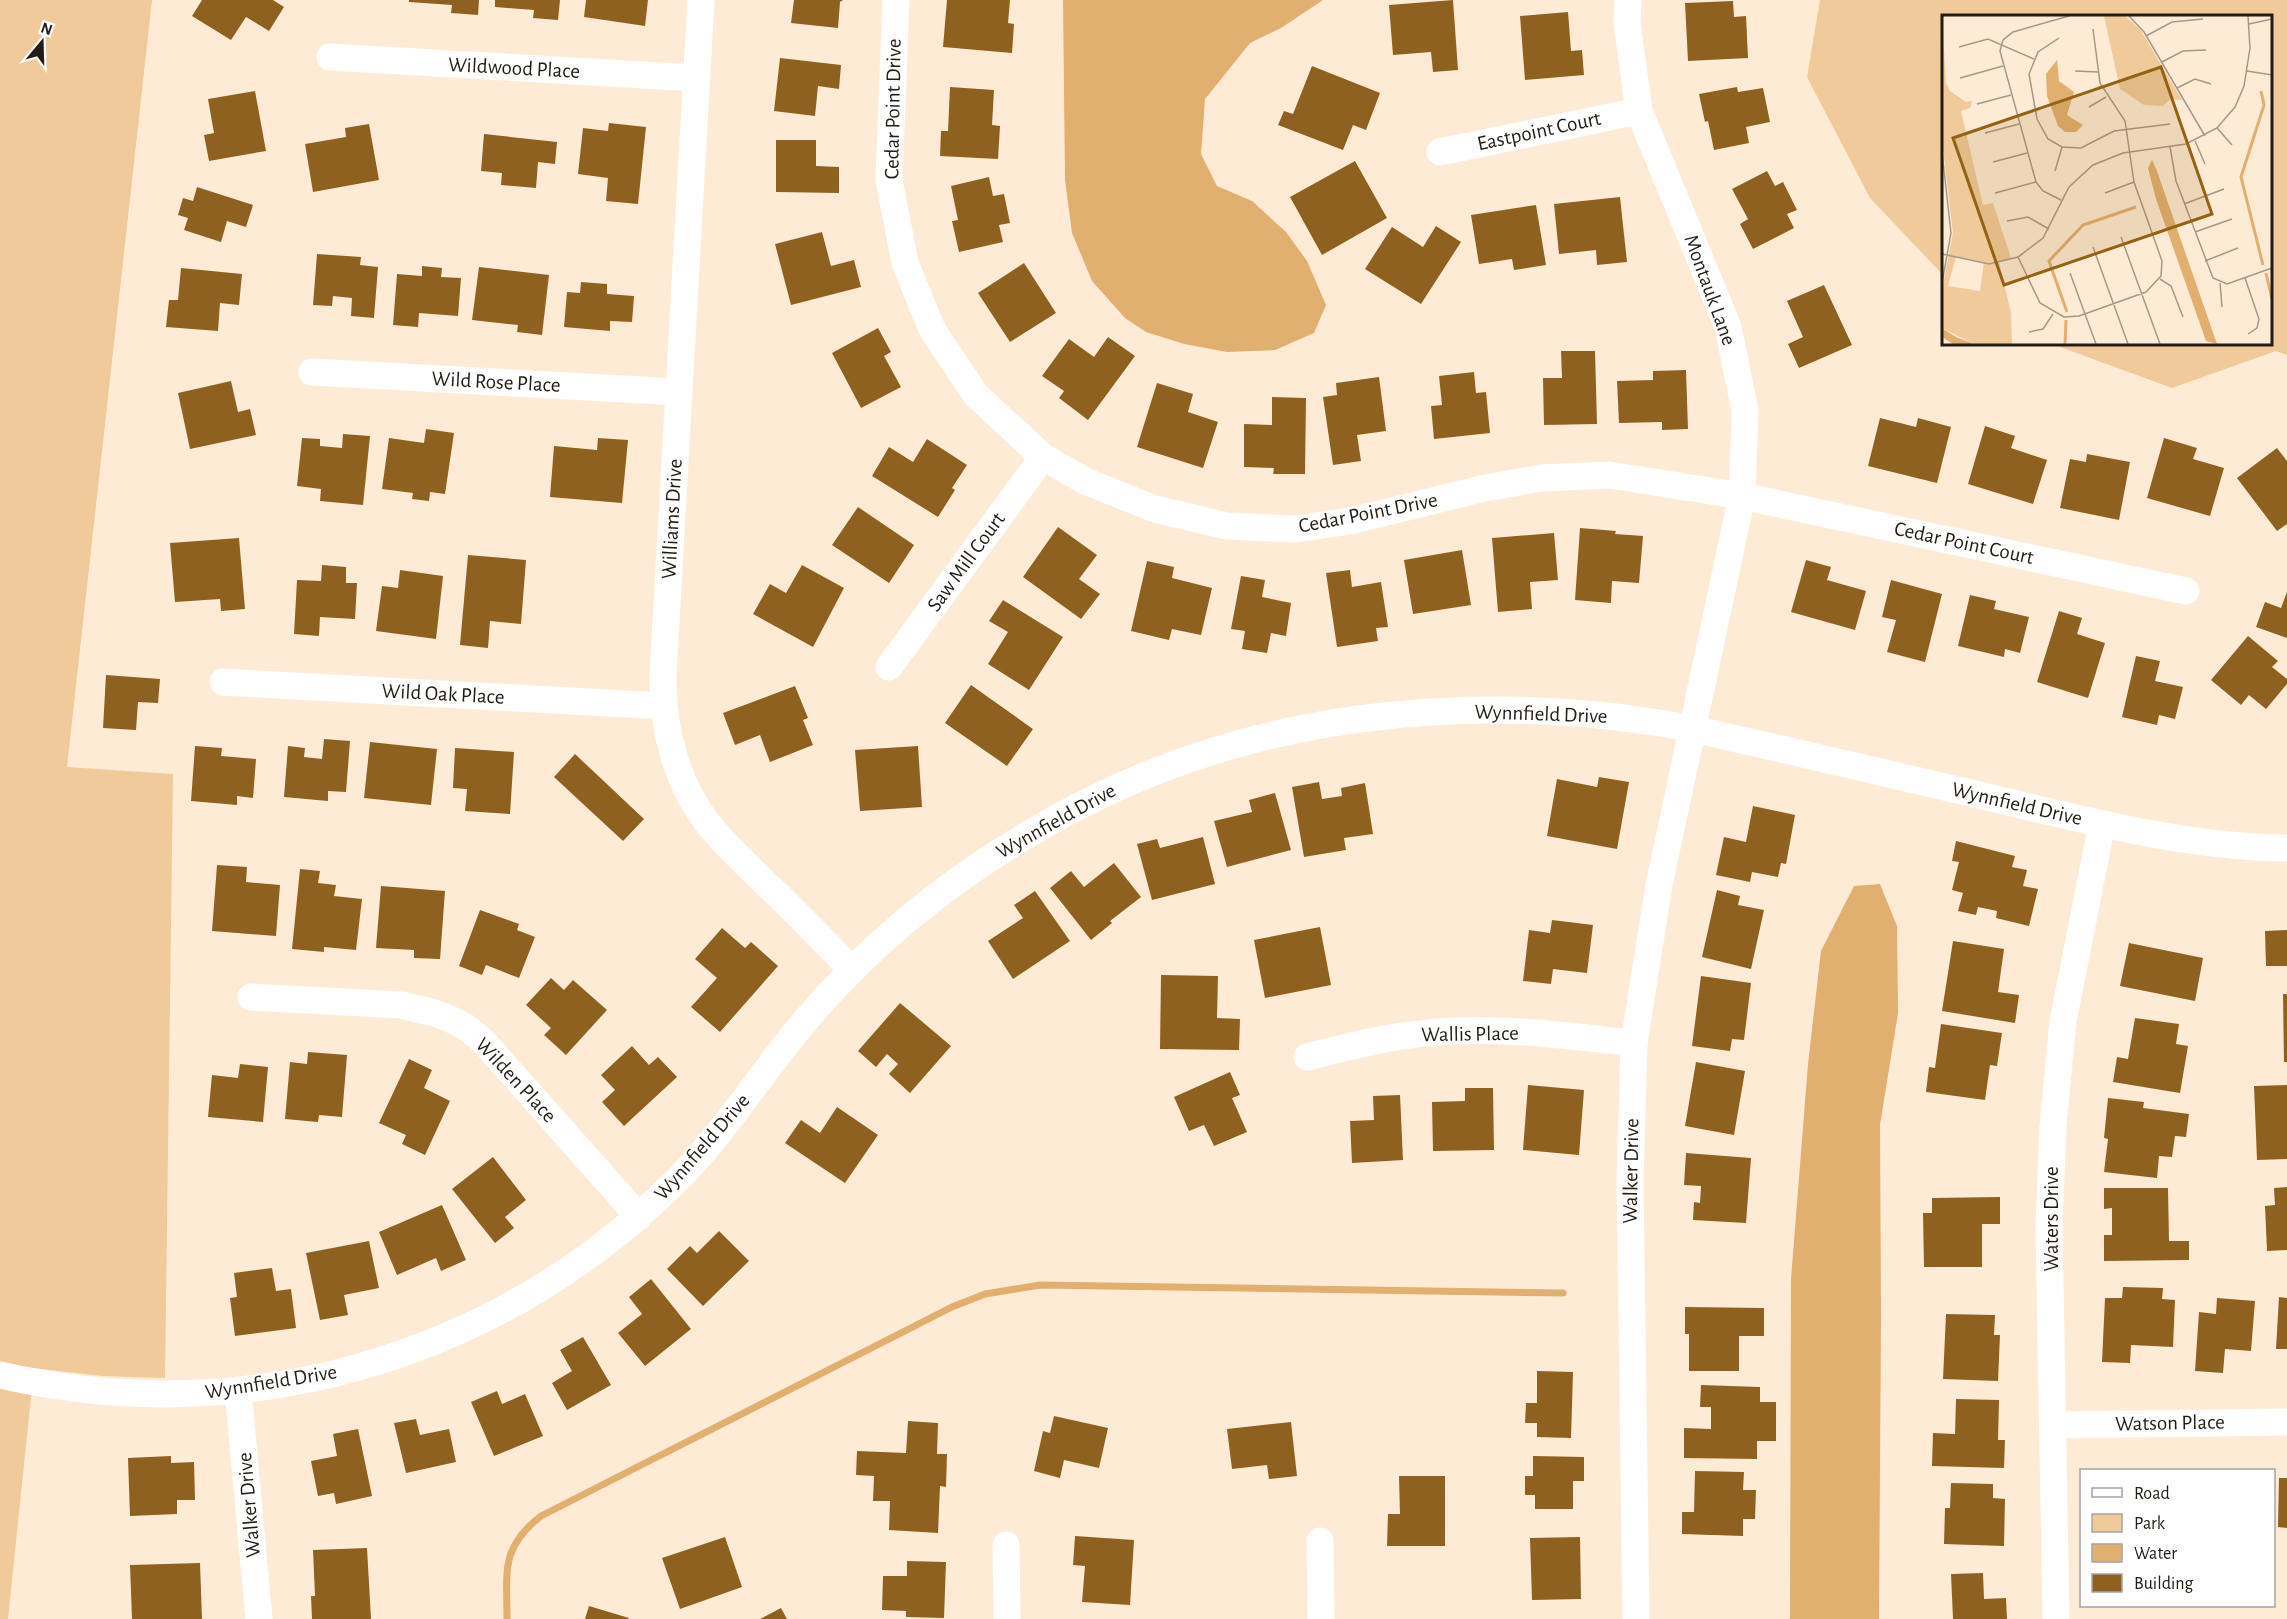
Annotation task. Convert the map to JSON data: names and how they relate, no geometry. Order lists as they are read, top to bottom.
{
  "streets": {
    "street": [
      "Wildwood Place",
      "Cedar Point Drive",
      "Eastpoint Court",
      "Montauk Lane",
      "Wild Rose Place",
      "Williams Drive",
      "Cedar Point Court",
      "Saw Mill Court",
      "Wild Oak Place",
      "Wynnfield Drive",
      "Wallis Place",
      "Wilden Place",
      "Walker Drive",
      "Waters Drive",
      "Watson Place"
    ]
  },
  "crossings": [
    ["Wildwood Place", "Williams Drive"],
    ["Cedar Point Drive", "Montauk Lane"],
    ["Cedar Point Drive", "Cedar Point Court"],
    ["Cedar Point Drive", "Saw Mill Court"],
    ["Eastpoint Court", "Montauk Lane"],
    ["Montauk Lane", "Cedar Point Court"],
    ["Montauk Lane", "Wynnfield Drive"],
    ["Montauk Lane", "Walker Drive"],
    ["Wild Rose Place", "Williams Drive"],
    ["Williams Drive", "Wild Oak Place"],
    ["Williams Drive", "Wynnfield Drive"],
    ["Wynnfield Drive", "Wilden Place"],
    ["Wynnfield Drive", "Walker Drive"],
    ["Wynnfield Drive", "Waters Drive"],
    ["Wallis Place", "Walker Drive"],
    ["Waters Drive", "Watson Place"]
  ],
  "legend": [
    "Road",
    "Park",
    "Water",
    "Building"
  ],
  "north": "top"
}
